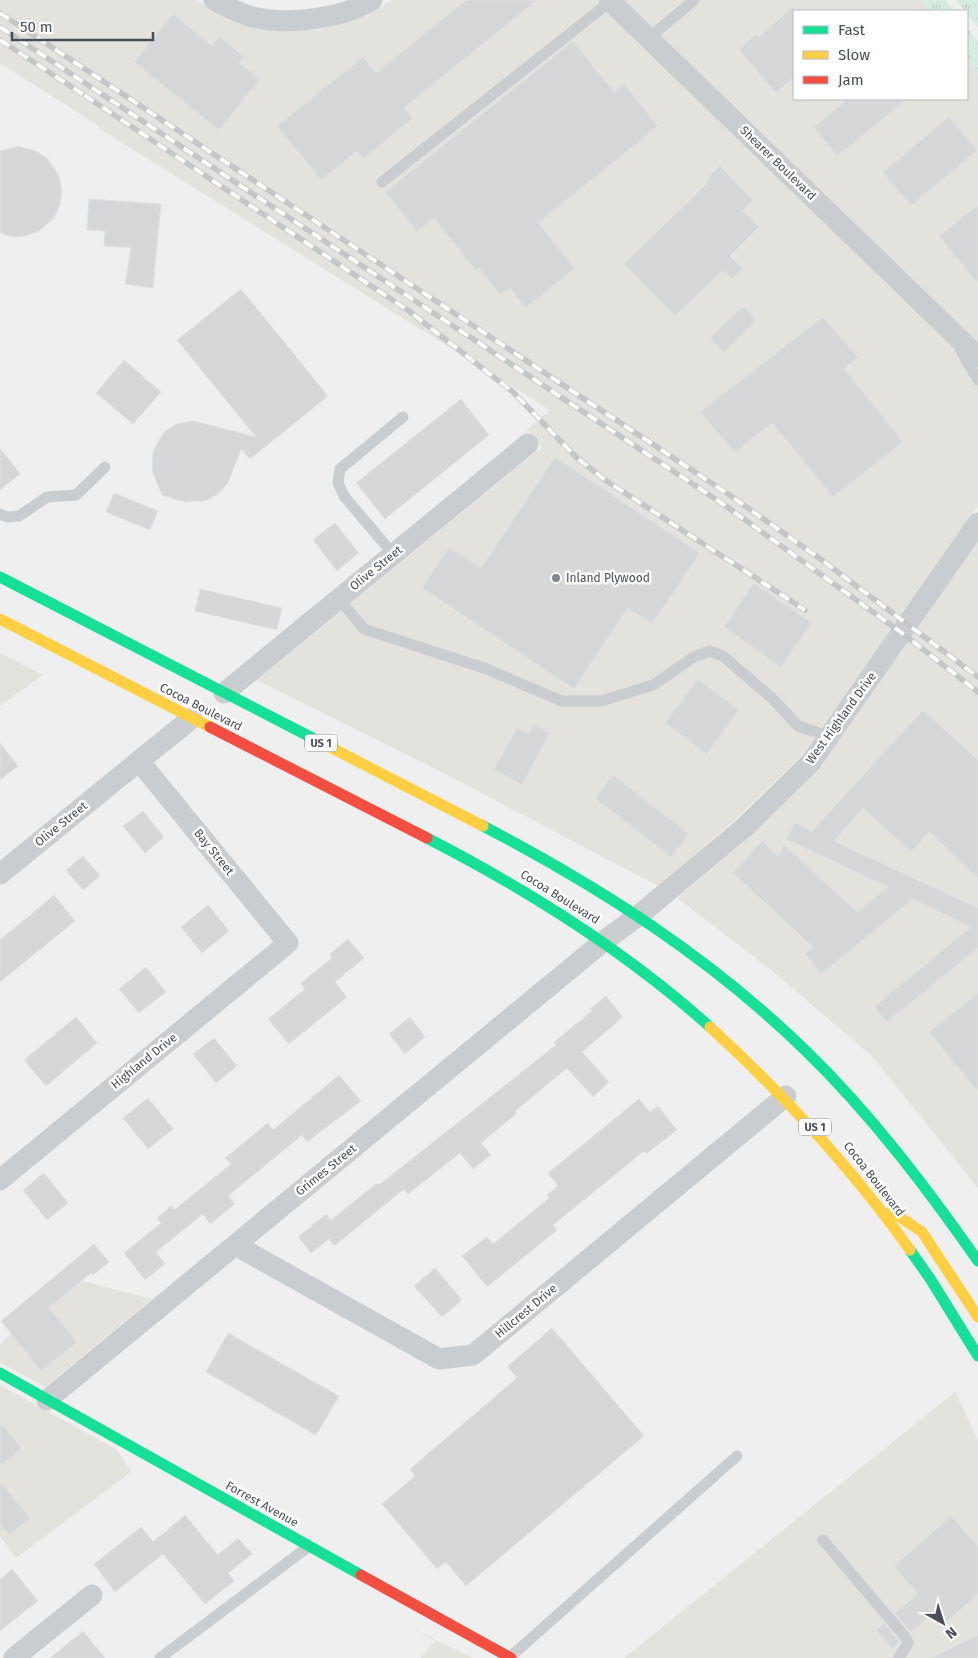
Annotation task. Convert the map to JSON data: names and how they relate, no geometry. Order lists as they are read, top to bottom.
{
  "streets": {
    "main road": ["Cocoa Boulevard", "US 1", "Forrest Avenue"],
    "street": [
      "Shearer Boulevard",
      "Olive Street",
      "West Highland Drive",
      "Bay Street",
      "Highland Drive",
      "Grimes Street",
      "Hillcrest Drive"
    ]
  },
  "crossings": [
    ["Olive Street", "Cocoa Boulevard"],
    ["Olive Street", "Bay Street"],
    ["Cocoa Boulevard", "West Highland Drive"],
    ["Cocoa Boulevard", "Grimes Street"],
    ["Cocoa Boulevard", "Hillcrest Drive"],
    ["West Highland Drive", "Grimes Street"],
    ["Bay Street", "Highland Drive"],
    ["Grimes Street", "Hillcrest Drive"],
    ["Grimes Street", "Forrest Avenue"]
  ],
  "places": ["Inland Plywood"],
  "legend": ["Fast", "Slow", "Jam"],
  "scale_bar": "50 m",
  "north": "bottom right"
}
